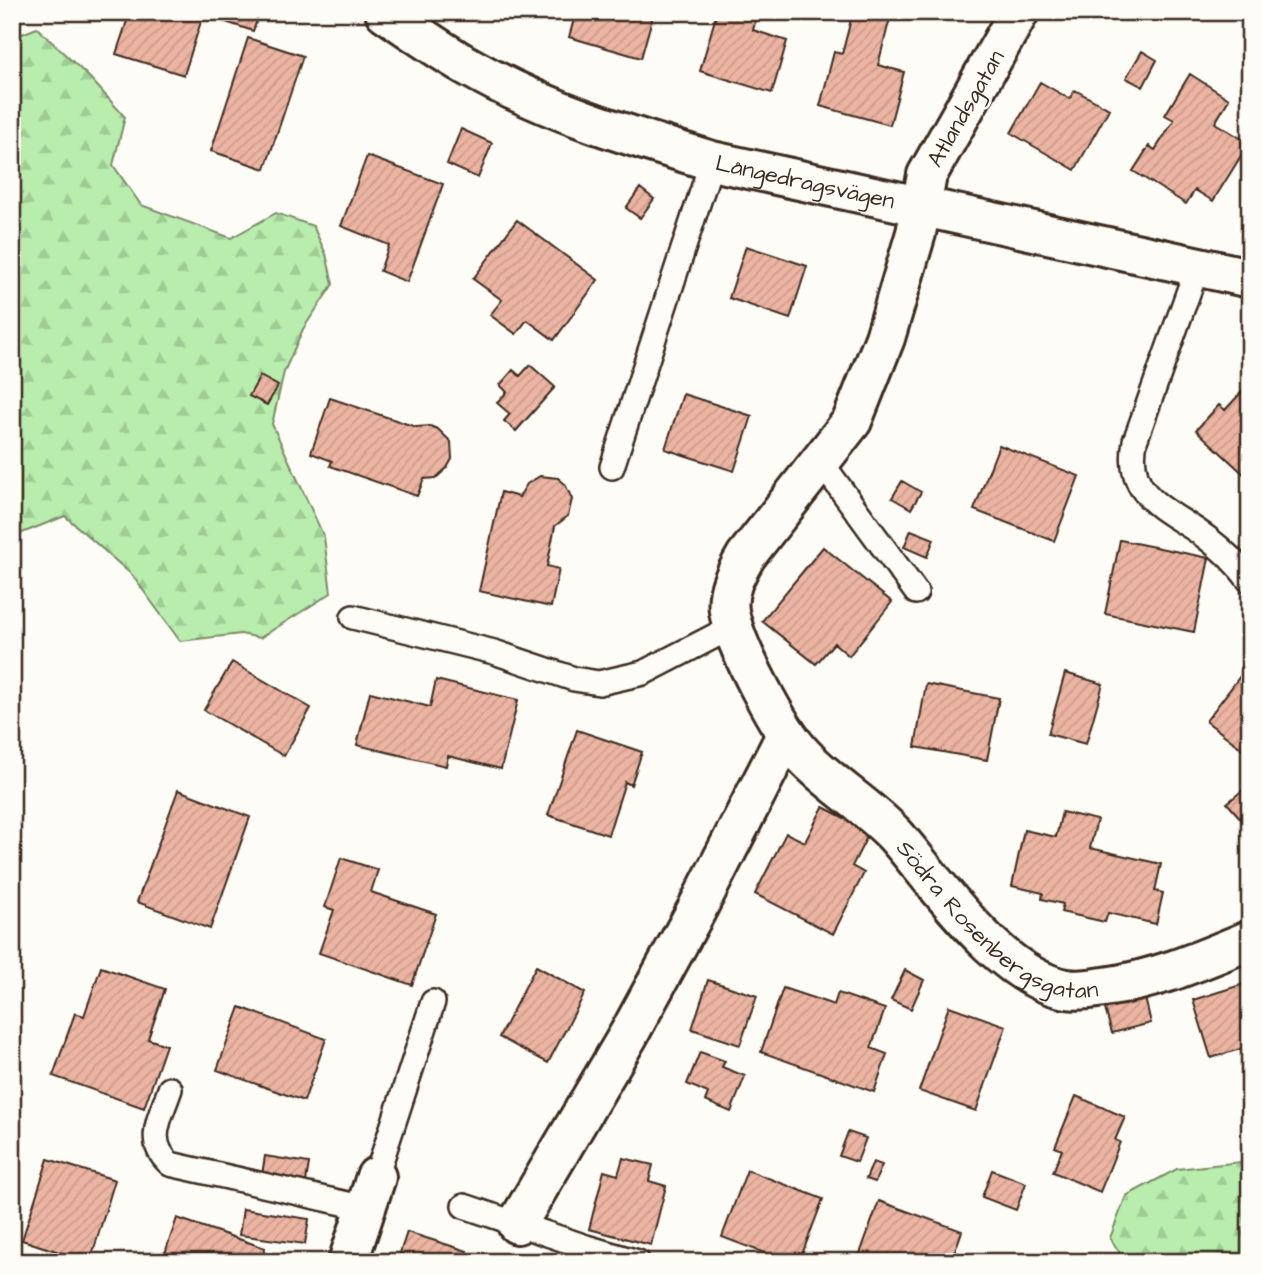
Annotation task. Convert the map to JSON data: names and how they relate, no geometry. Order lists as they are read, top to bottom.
{
  "streets": {
    "street": ["Atlandsgatan", "Långedragsvägen", "Södra Rosenbergsgatan"]
  },
  "crossings": [
    ["Atlandsgatan", "Långedragsvägen"],
    ["Atlandsgatan", "Södra Rosenbergsgatan"],
    ["Långedragsvägen", "Södra Rosenbergsgatan"]
  ]
}
